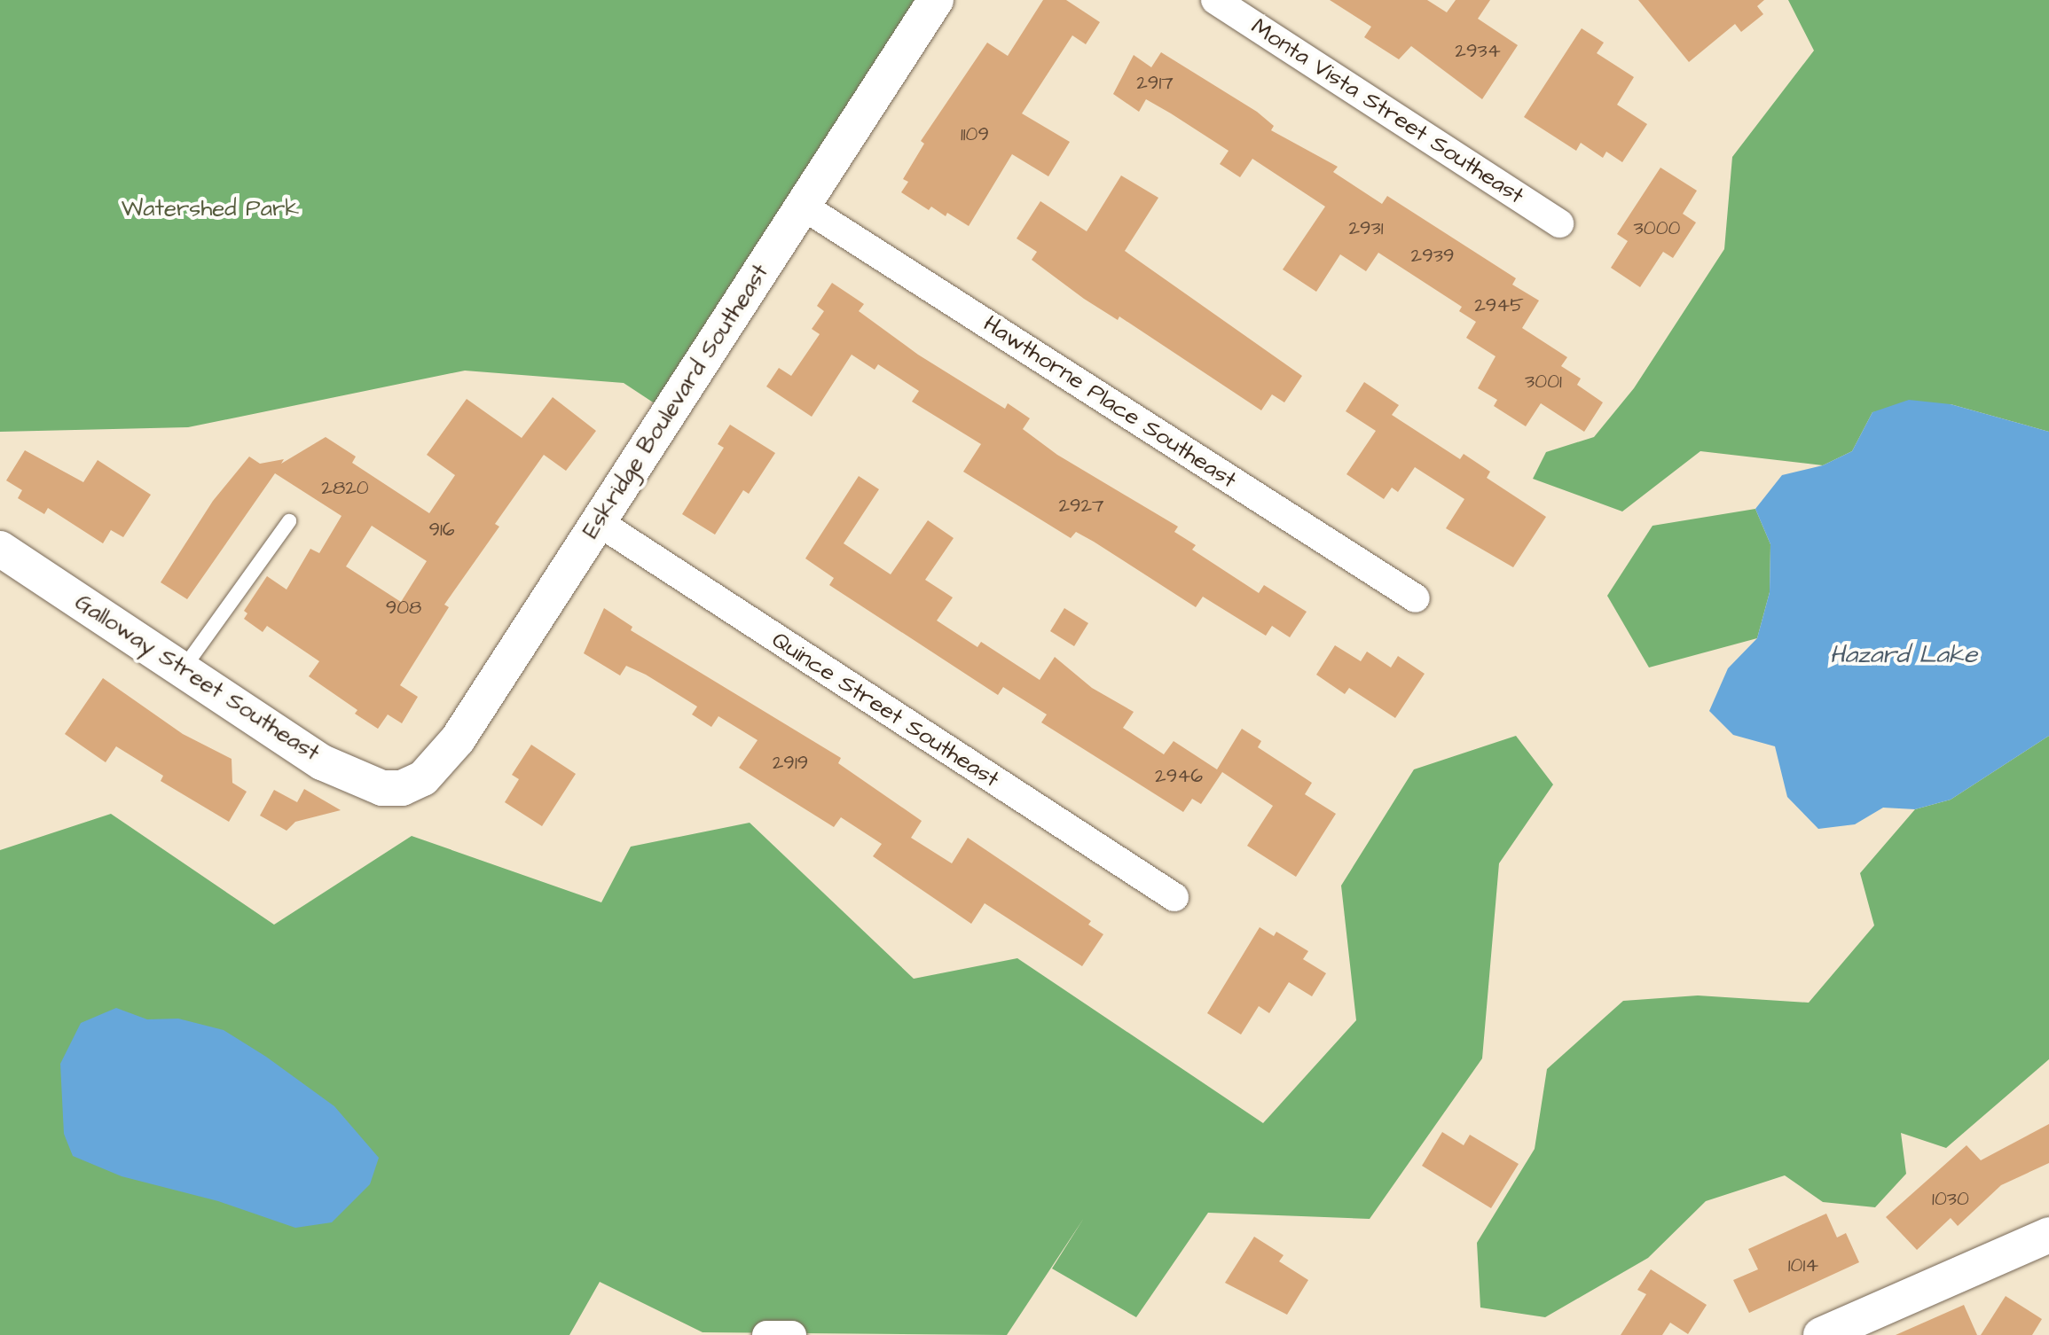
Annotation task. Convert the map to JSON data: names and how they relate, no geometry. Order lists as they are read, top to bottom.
{
  "streets": {
    "street": [
      "Monta Vista Street Southeast",
      "Eskridge Boulevard Southeast",
      "Hawthorne Place Southeast",
      "Galloway Street Southeast",
      "Quince Street Southeast"
    ]
  },
  "crossings": [
    ["Eskridge Boulevard Southeast", "Hawthorne Place Southeast"],
    ["Eskridge Boulevard Southeast", "Galloway Street Southeast"],
    ["Eskridge Boulevard Southeast", "Quince Street Southeast"]
  ],
  "water": ["Hazard Lake"],
  "parks": ["Watershed Park"],
  "house_numbers": [
    "2934",
    "2917",
    "1109",
    "2931",
    "3000",
    "2939",
    "2945",
    "3001",
    "2820",
    "2927",
    "916",
    "908",
    "2919",
    "2946",
    "1030",
    "1014"
  ]
}
